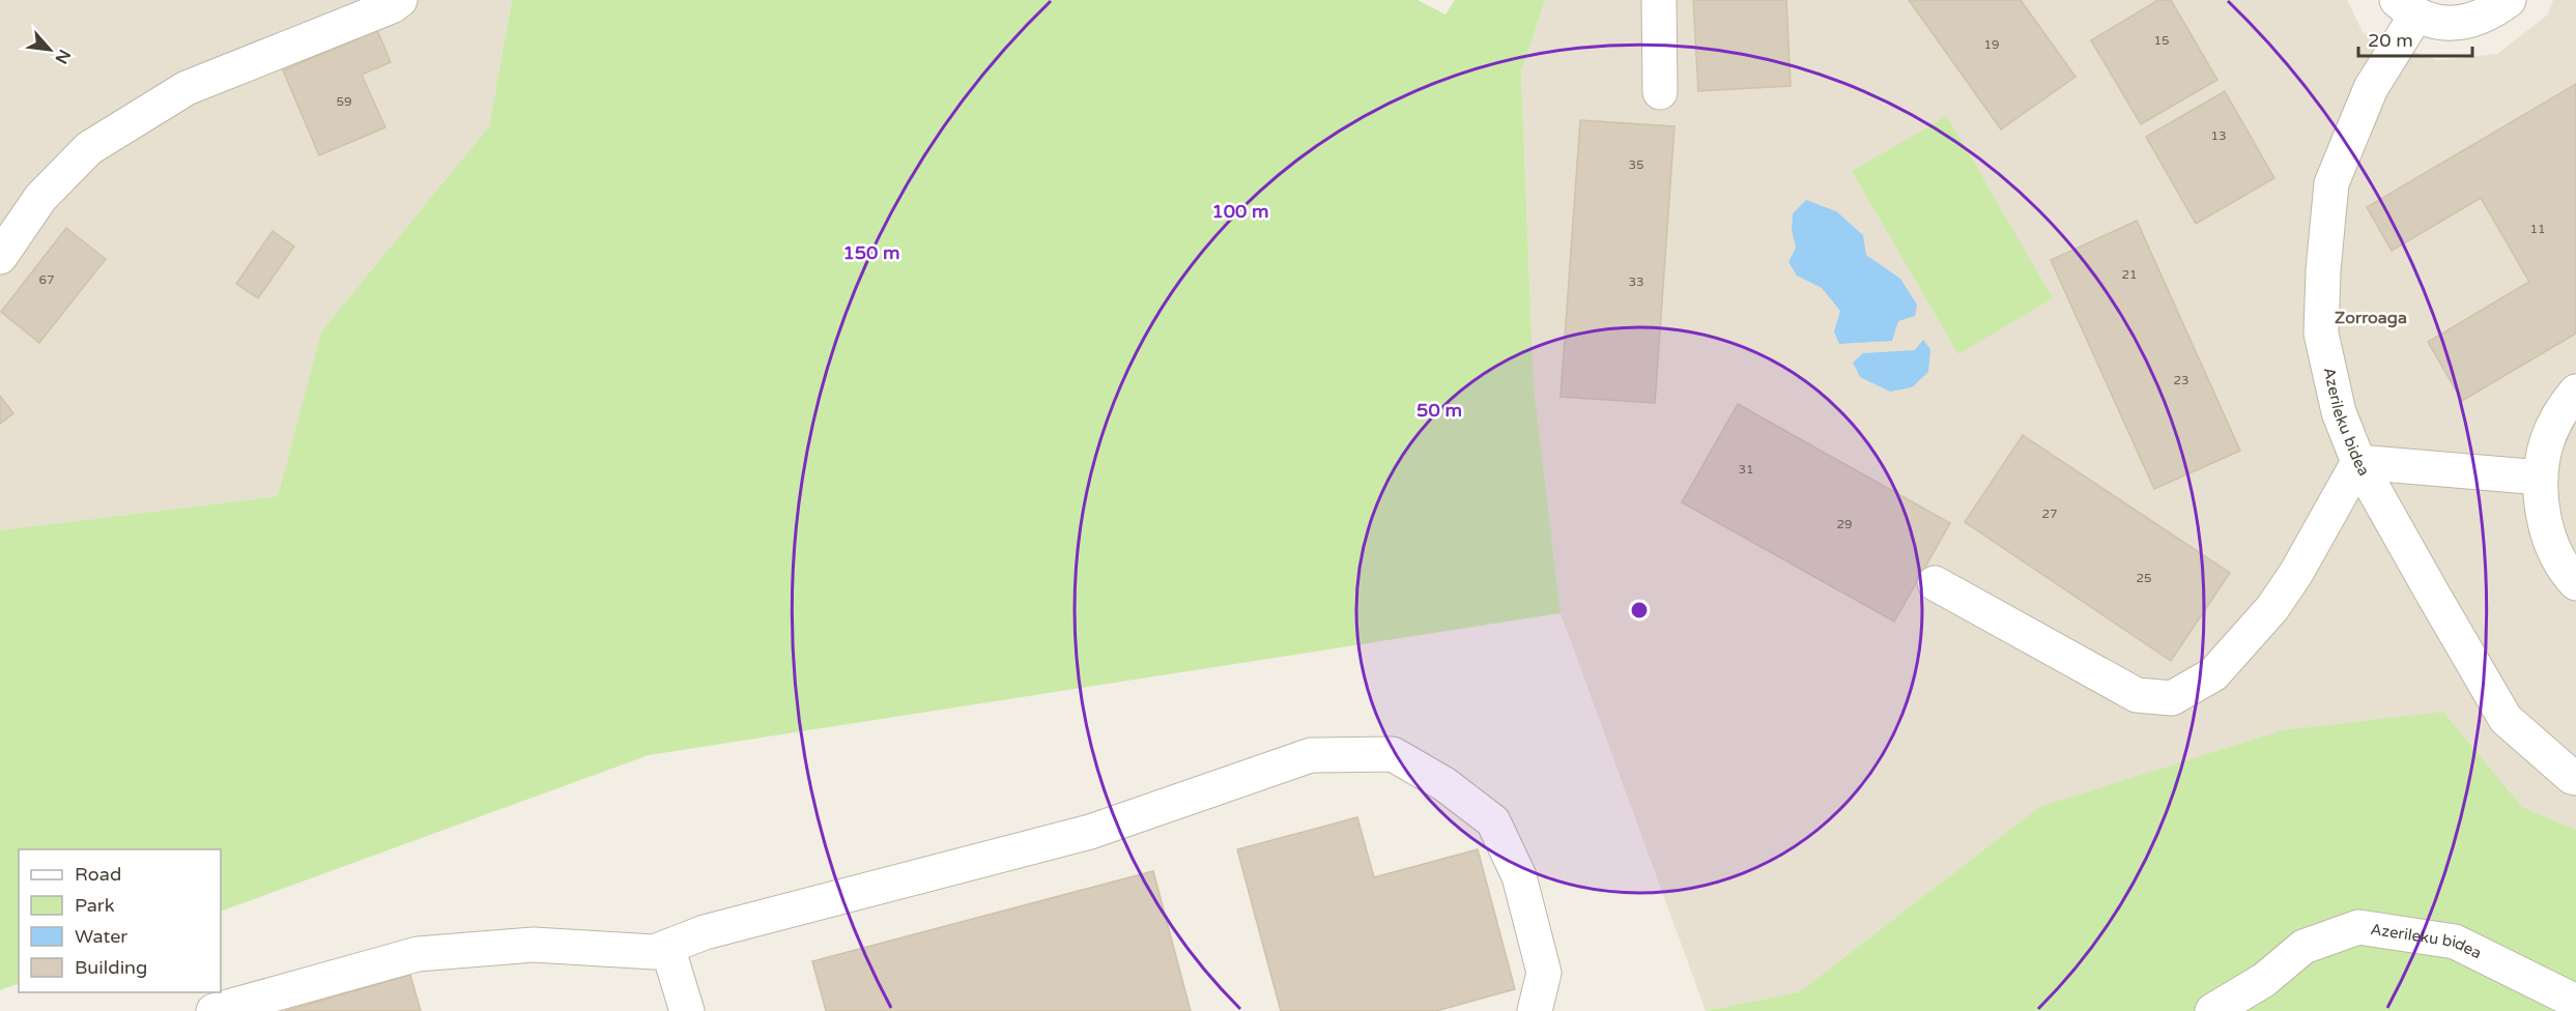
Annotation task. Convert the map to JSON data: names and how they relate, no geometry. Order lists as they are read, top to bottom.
{
  "streets": {
    "street": ["Azerileku bidea"]
  },
  "districts": ["Zorroaga"],
  "house_numbers": [
    "15",
    "19",
    "59",
    "13",
    "35",
    "11",
    "21",
    "67",
    "33",
    "23",
    "31",
    "27",
    "29",
    "25"
  ],
  "legend": [
    "Road",
    "Park",
    "Water",
    "Building"
  ],
  "scale_bar": "20 m",
  "north": "bottom right",
  "rings": ["100 m", "150 m", "50 m"]
}
